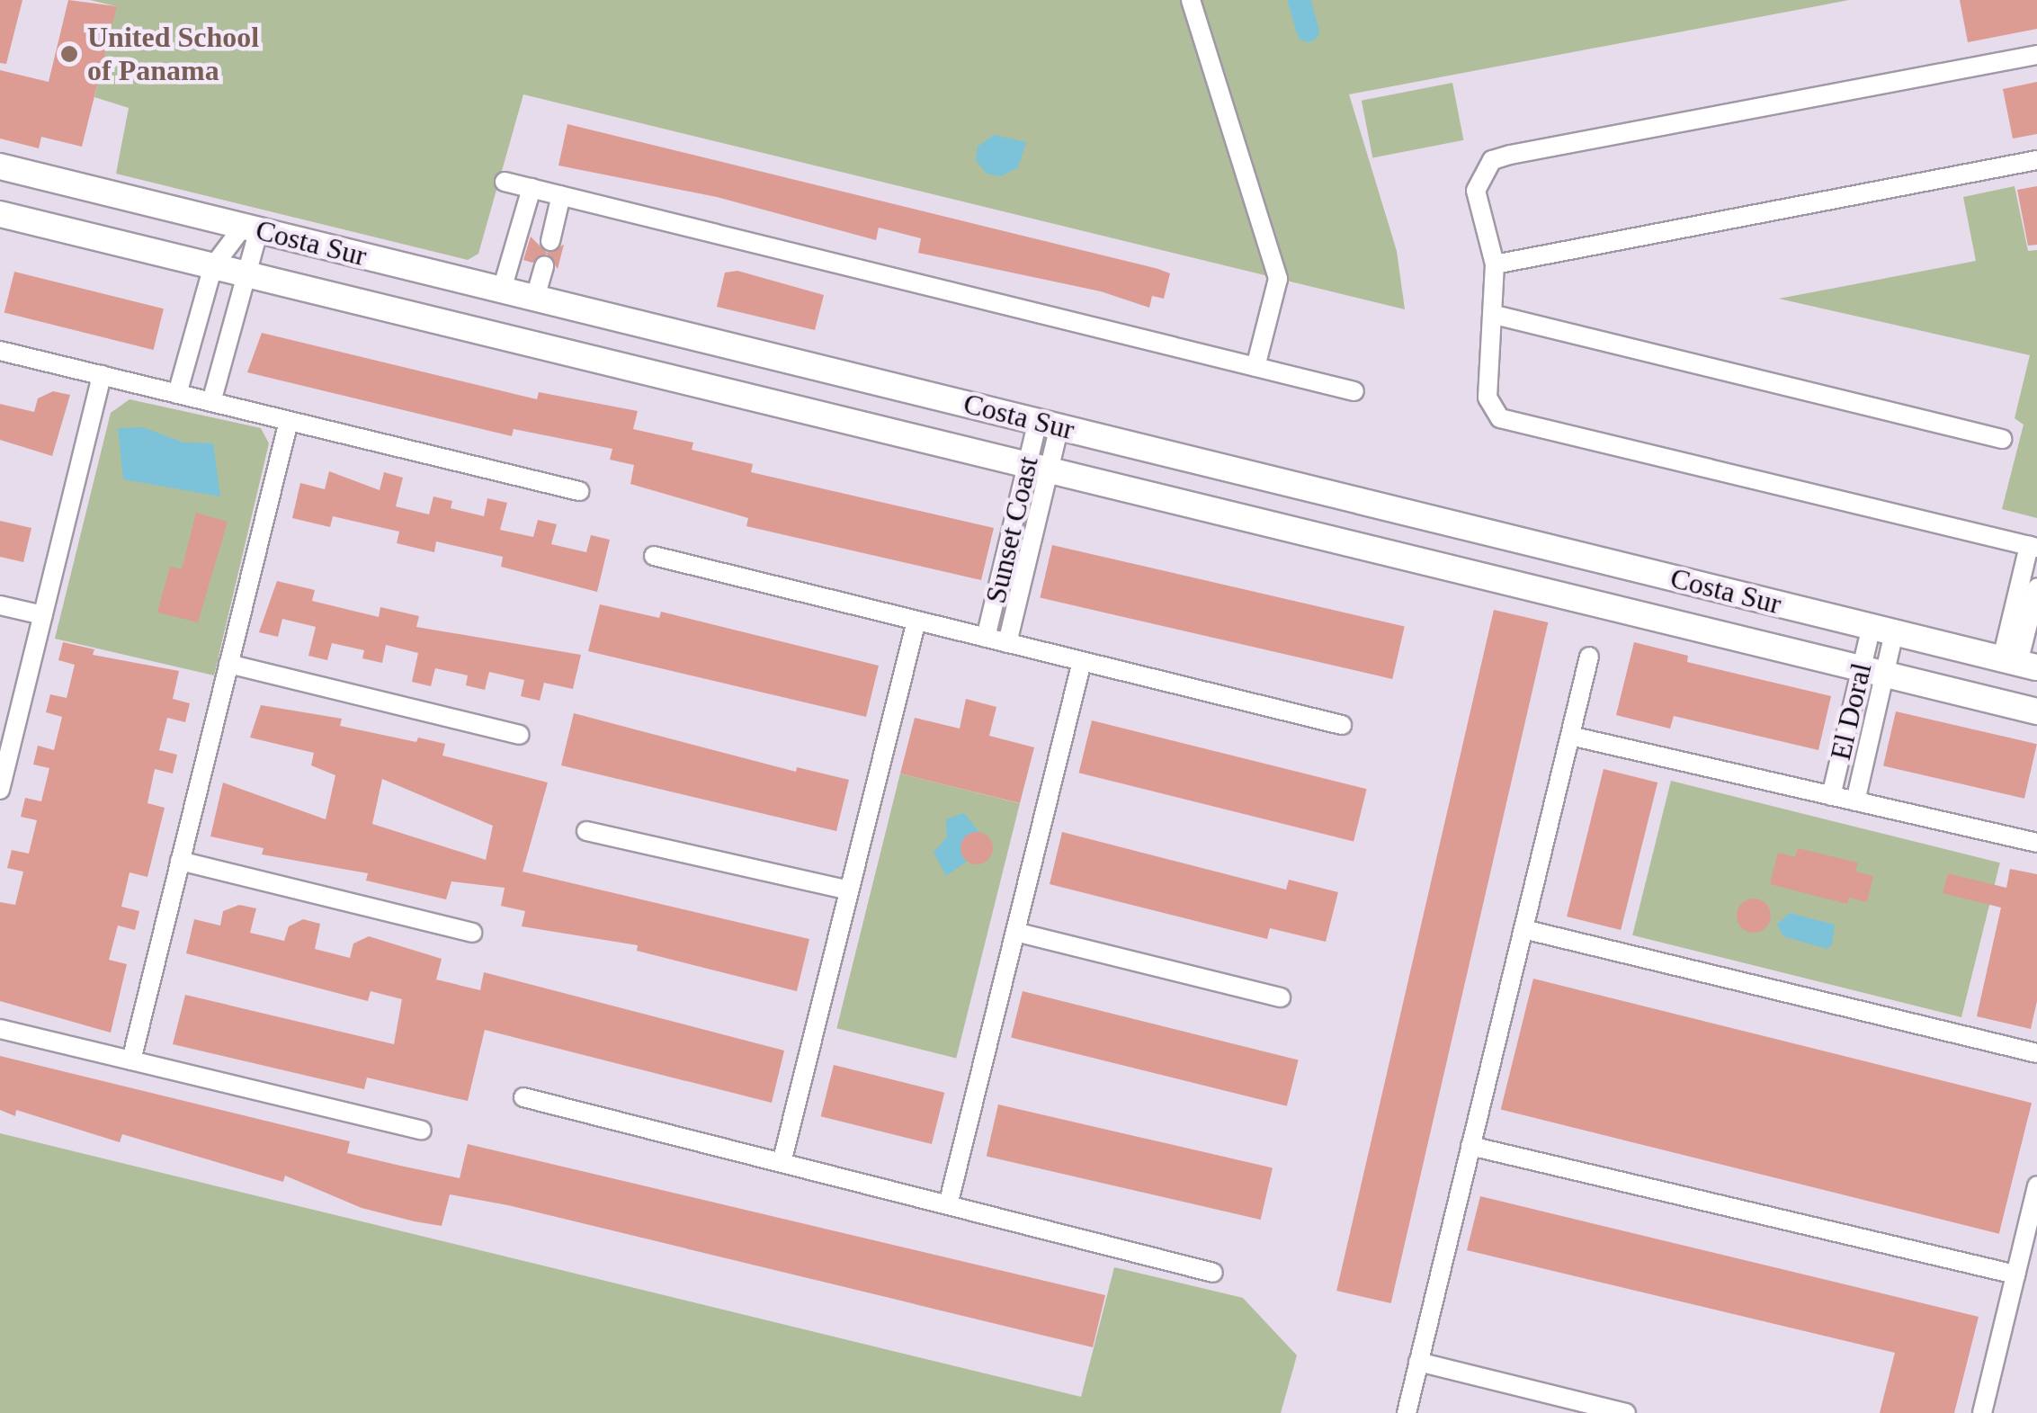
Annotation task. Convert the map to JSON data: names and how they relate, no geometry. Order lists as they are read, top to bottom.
{
  "streets": {
    "street": ["Costa Sur", "Sunset Coast", "El Doral"]
  },
  "crossings": [
    ["Costa Sur", "Sunset Coast"],
    ["Costa Sur", "El Doral"]
  ],
  "places": ["United School of Panama"]
}
